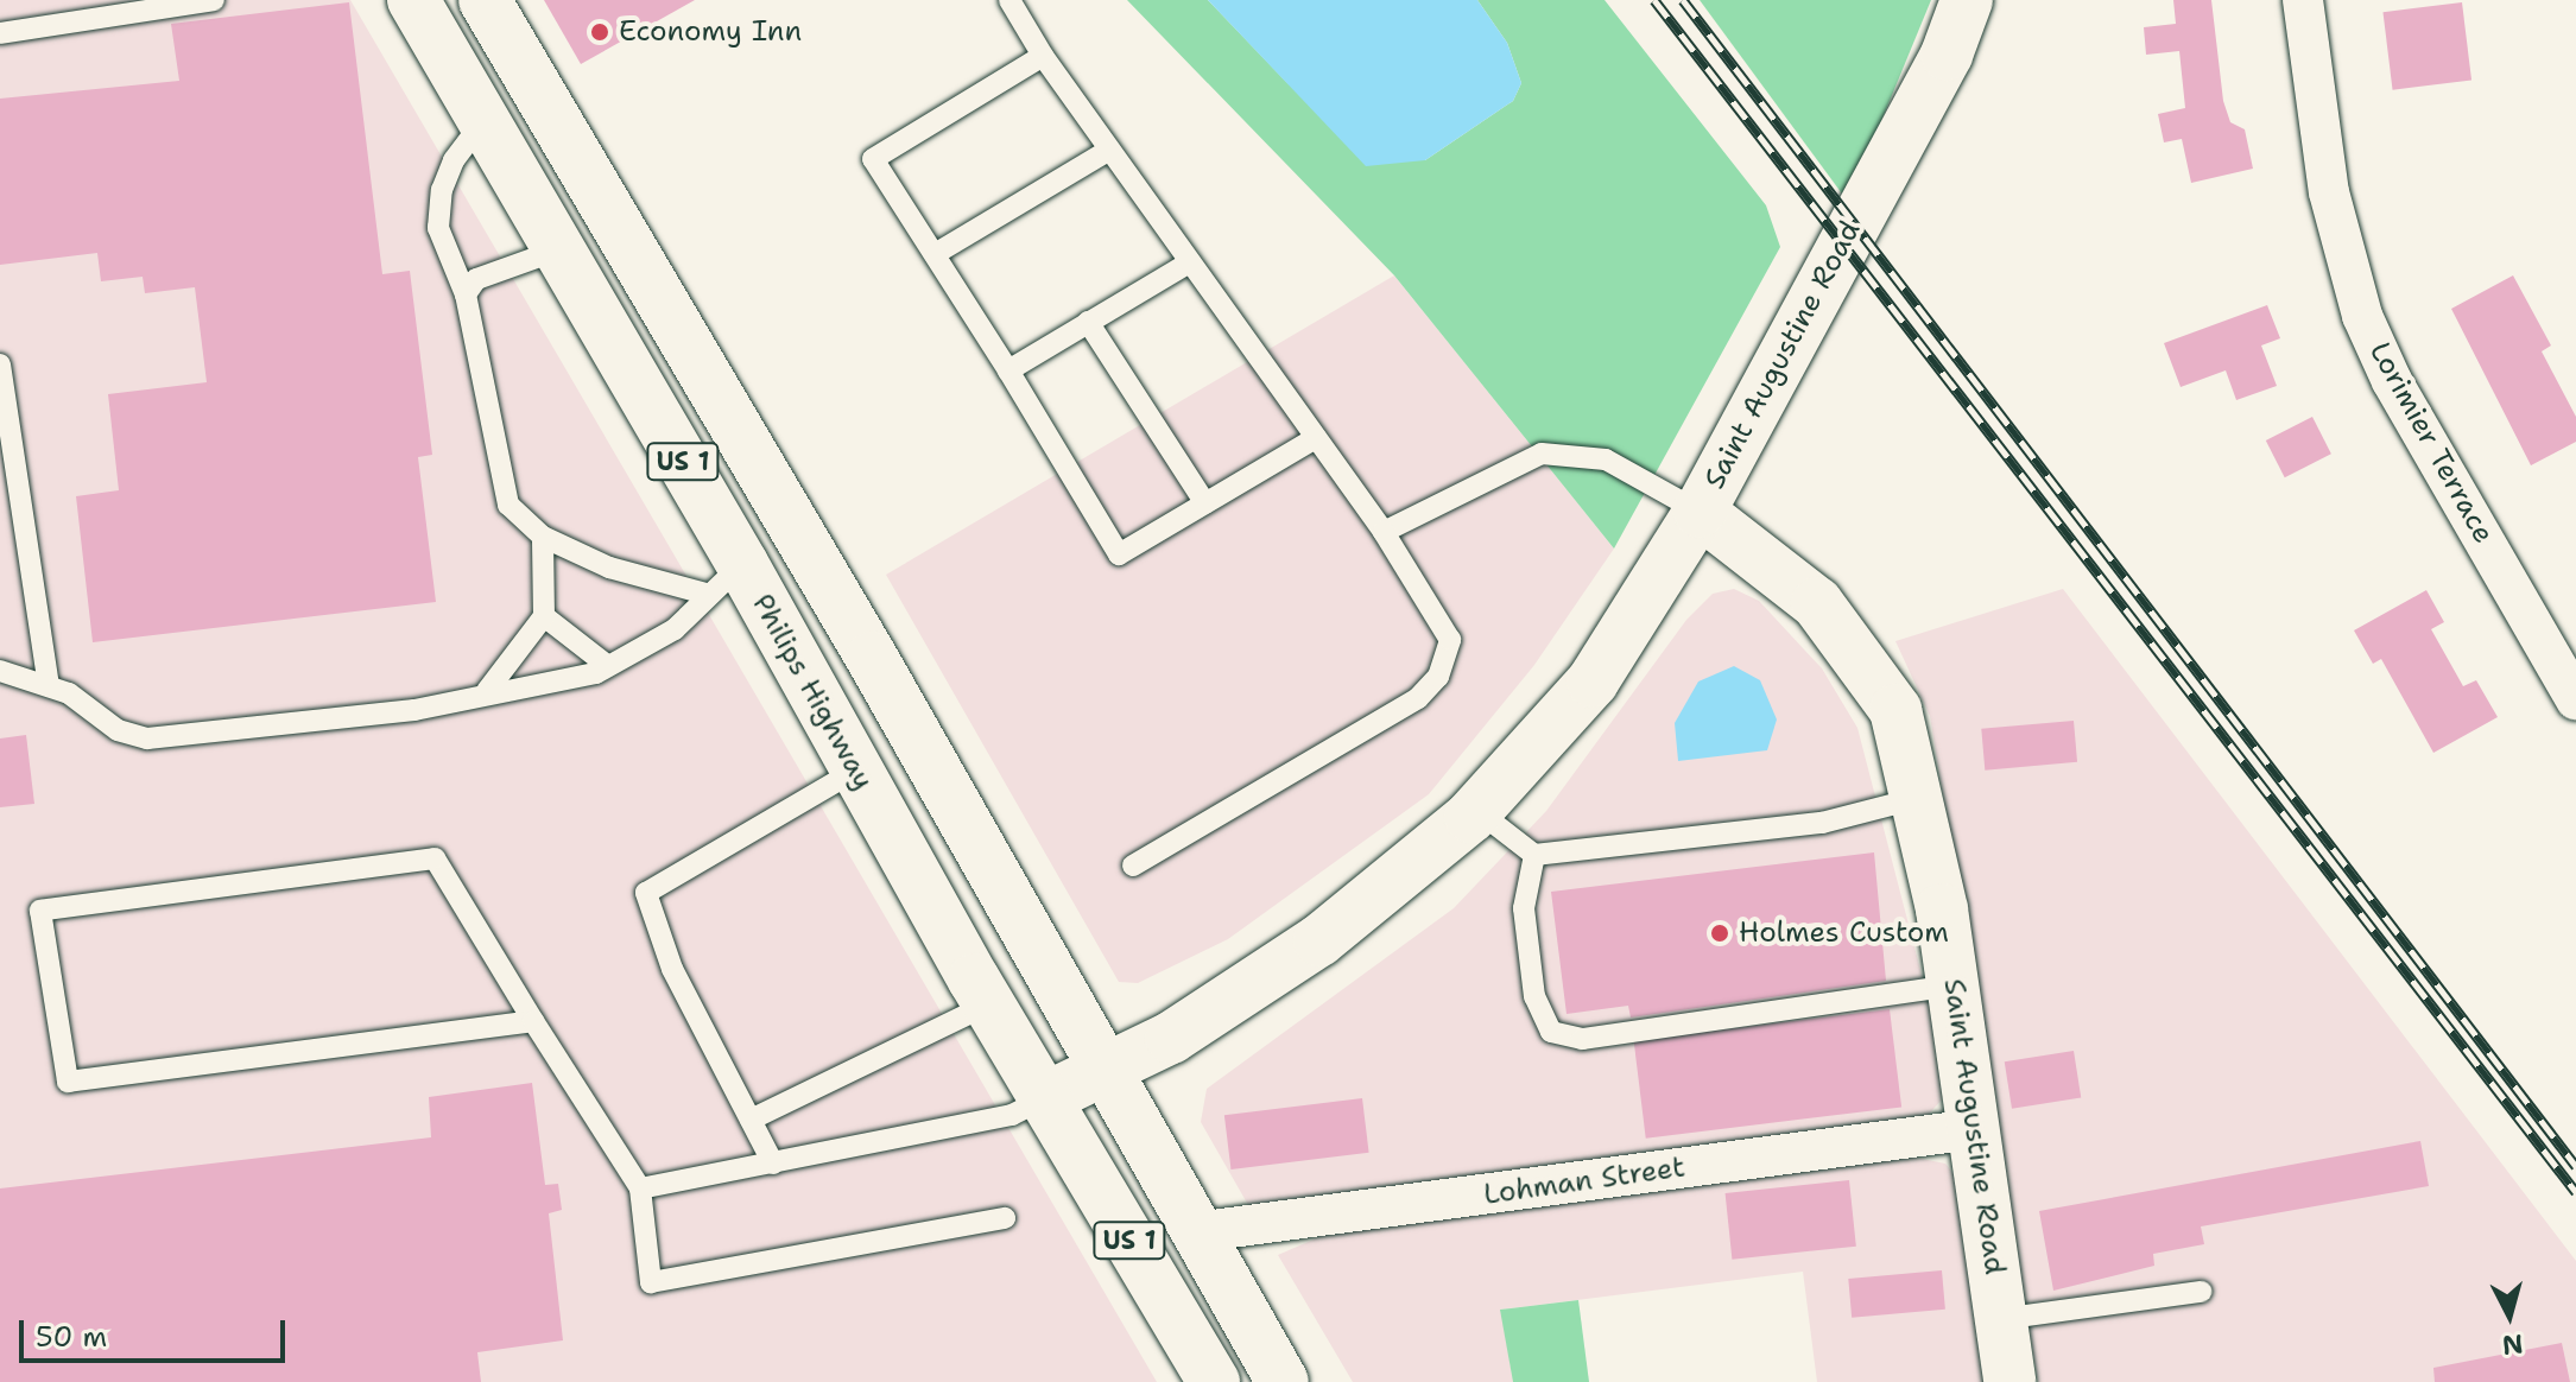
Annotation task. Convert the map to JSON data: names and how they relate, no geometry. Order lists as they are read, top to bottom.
{
  "streets": {
    "main road": ["Saint Augustine Road", "US 1", "Philips Highway"],
    "street": ["Lorimier Terrace", "Lohman Street"]
  },
  "crossings": [
    ["Saint Augustine Road", "Lohman Street"],
    ["US 1", "Lohman Street"]
  ],
  "places": ["Economy Inn", "Holmes Custom"],
  "scale_bar": "50 m",
  "north": "bottom"
}
